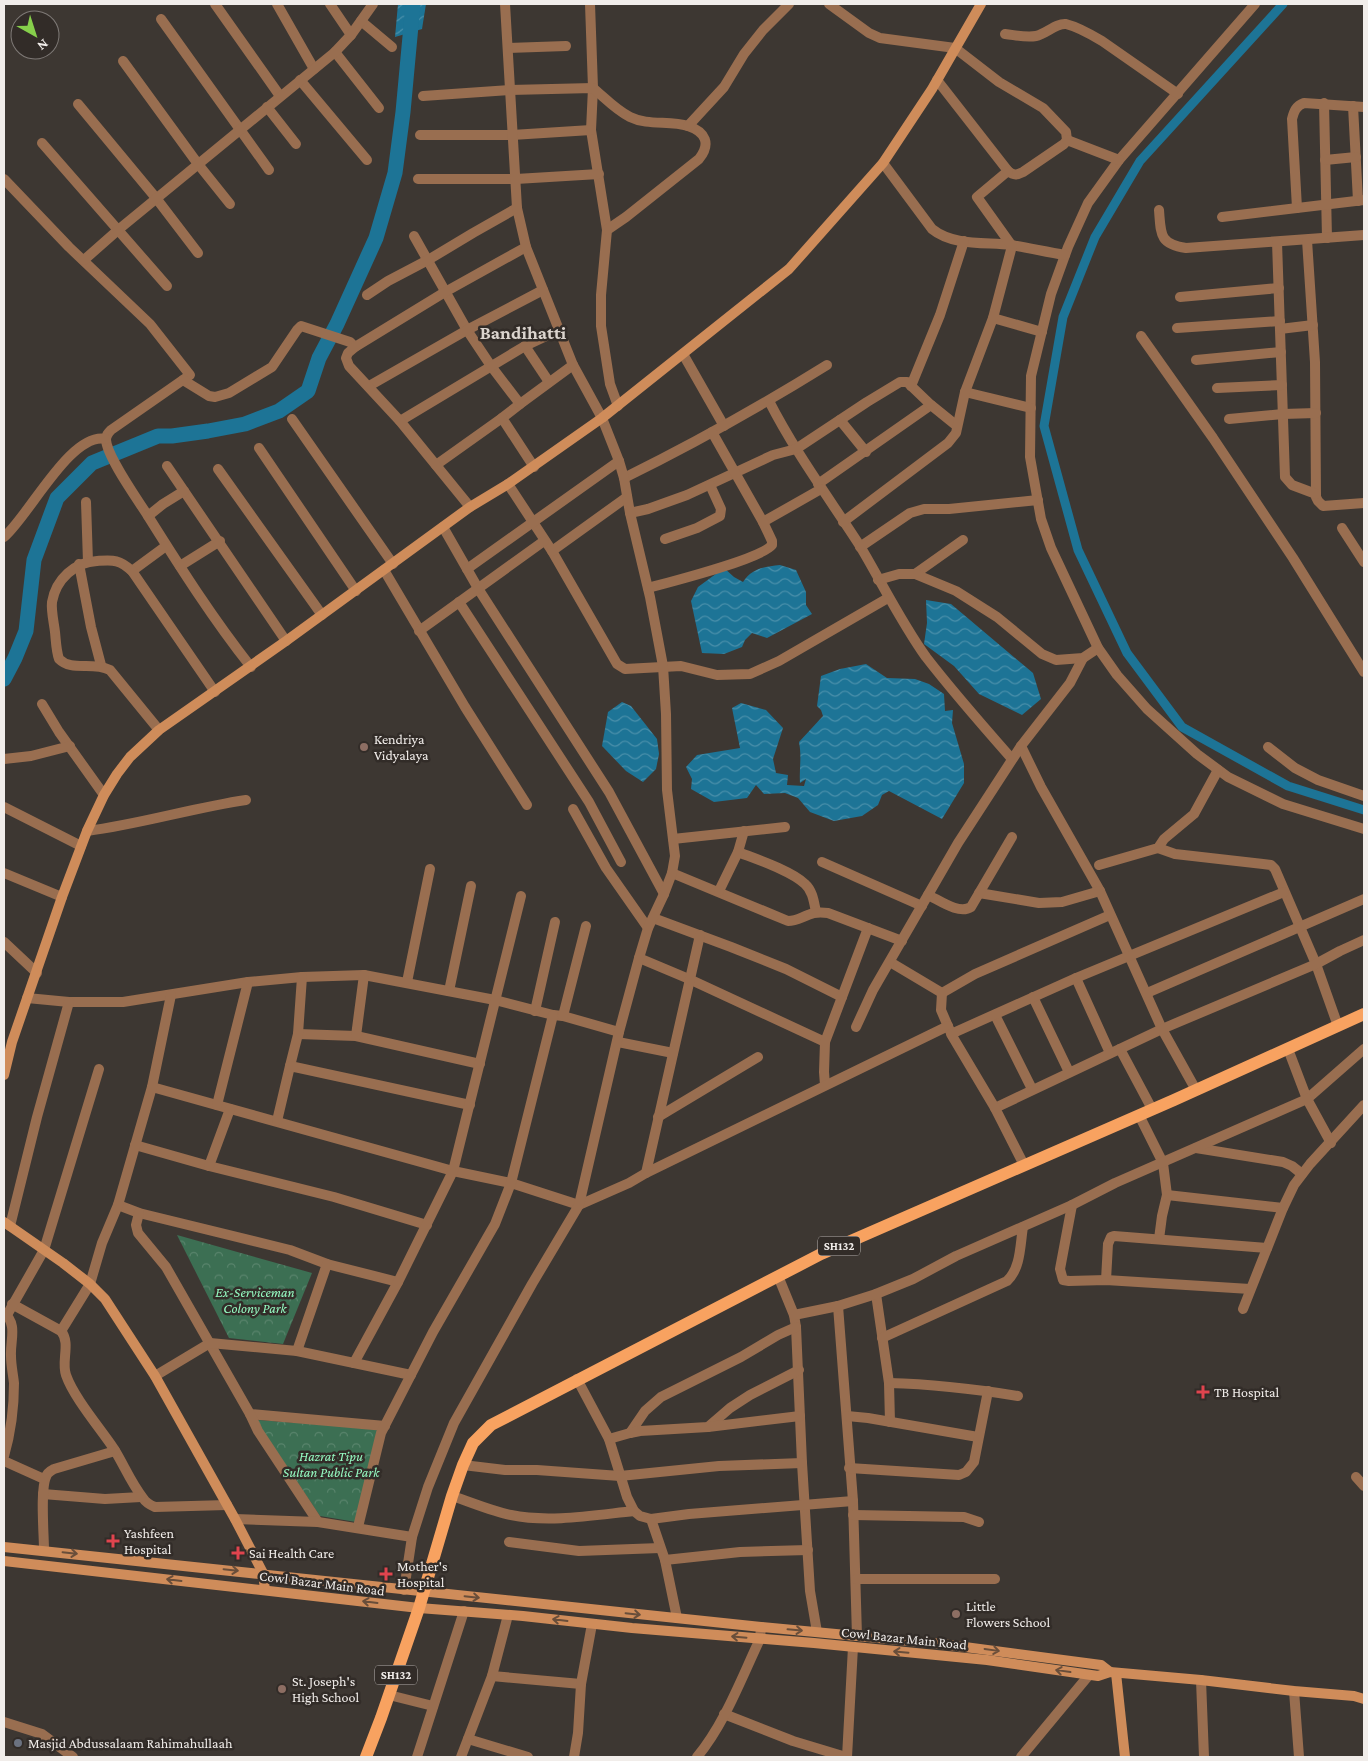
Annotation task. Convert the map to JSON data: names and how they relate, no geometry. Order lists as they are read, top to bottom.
{
  "streets": {
    "main road": ["SH132"],
    "street": ["Cowl Bazar Main Road"]
  },
  "crossings": [
    ["SH132", "Cowl Bazar Main Road"]
  ],
  "districts": ["Bandihatti"],
  "parks": ["Ex-Serviceman Colony Park", "Hazrat Tipu Sultan Public Park"],
  "places": {
    "other": [
      "Kendriya Vidyalaya",
      "Little Flowers School",
      "St. Joseph's High School",
      "Masjid Abdussalaam Rahimahullaah"
    ],
    "health": [
      "TB Hospital",
      "Yashfeen Hospital",
      "Sai Health Care",
      "Mother's Hospital"
    ]
  },
  "north": "bottom right"
}
